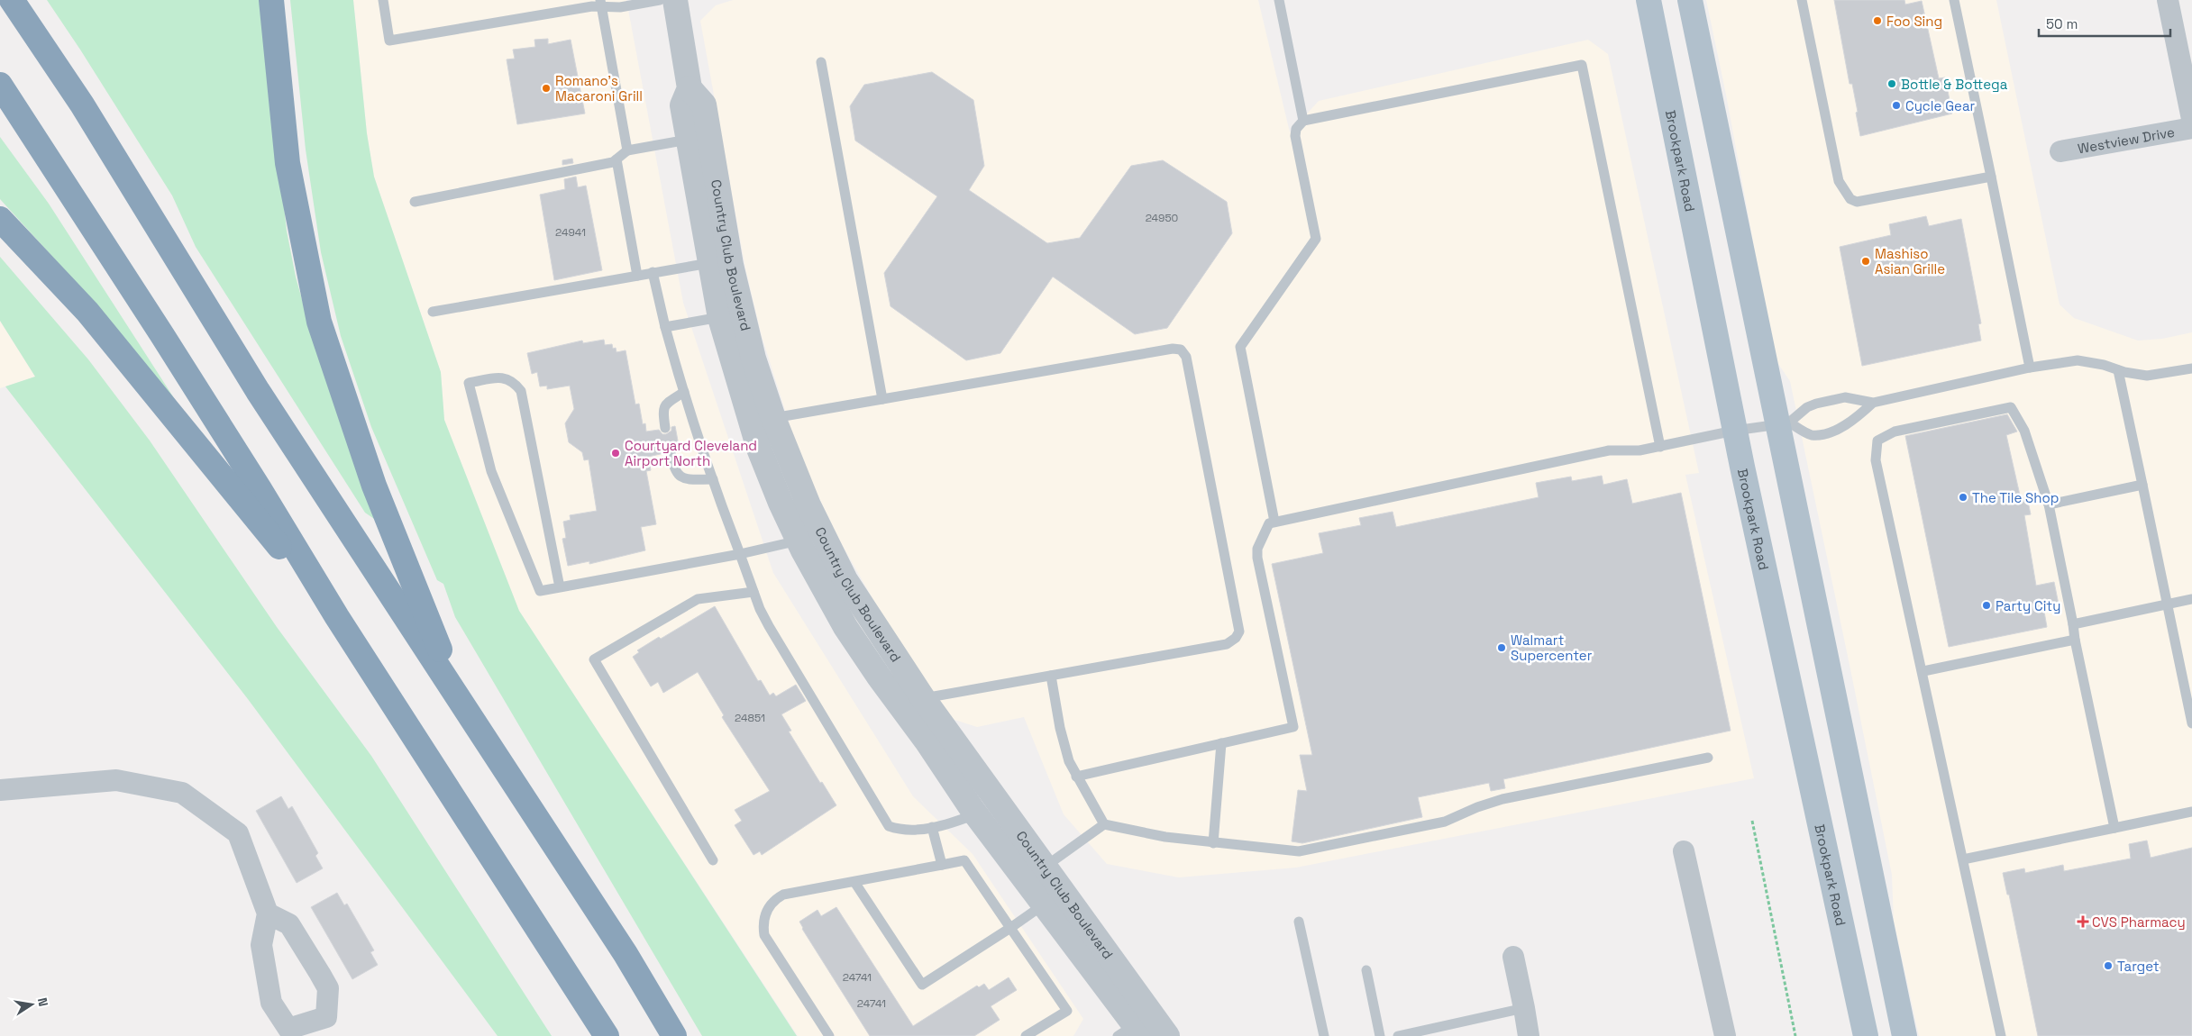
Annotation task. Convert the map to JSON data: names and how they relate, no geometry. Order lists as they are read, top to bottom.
{
  "streets": {
    "main road": ["Brookpark Road"],
    "street": ["Westview Drive", "Country Club Boulevard"]
  },
  "places": {
    "other": [
      "Foo Sing",
      "Bottle & Bottega",
      "Romano's Macaroni Grill",
      "Cycle Gear",
      "Mashiso Asian Grille",
      "Courtyard Cleveland Airport North",
      "The Tile Shop",
      "Party City",
      "Walmart Supercenter",
      "Target"
    ],
    "health": ["CVS Pharmacy"]
  },
  "house_numbers": [
    "24950",
    "24941",
    "24851",
    "24741",
    "24741"
  ],
  "scale_bar": "50 m",
  "north": "right"
}
